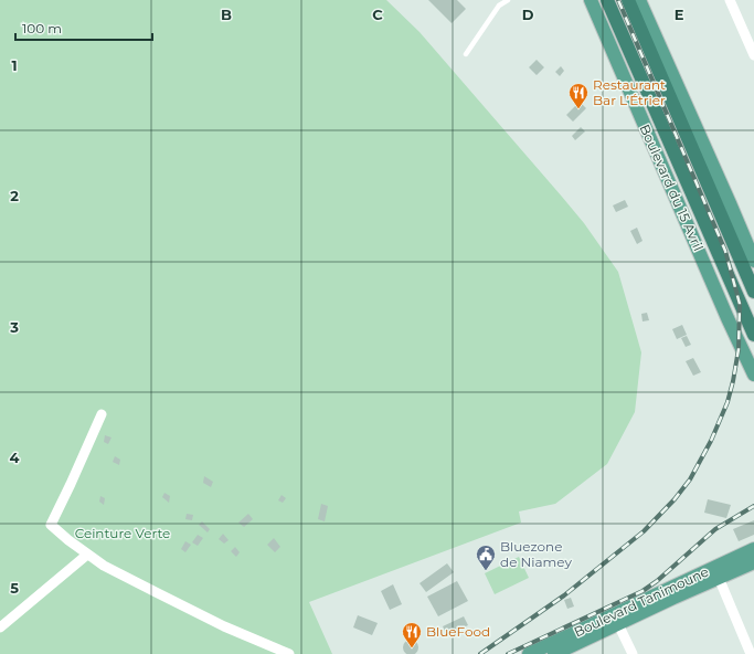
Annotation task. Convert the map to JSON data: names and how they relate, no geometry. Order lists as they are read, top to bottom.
{
  "streets": {
    "highway": ["Boulevard du 15 Avril"],
    "main road": ["Boulevard Tanimoune"]
  },
  "parks": ["Ceinture Verte"],
  "places": {
    "restaurant": ["Restaurant Bar L’Étrier", "BlueFood"],
    "public building": ["Bluezone de Niamey"]
  },
  "scale_bar": "100 m",
  "grid": {
    "columns": [
      "B",
      "C",
      "D",
      "E"
    ],
    "rows": [
      "1",
      "2",
      "3",
      "4",
      "5"
    ]
  }
}
